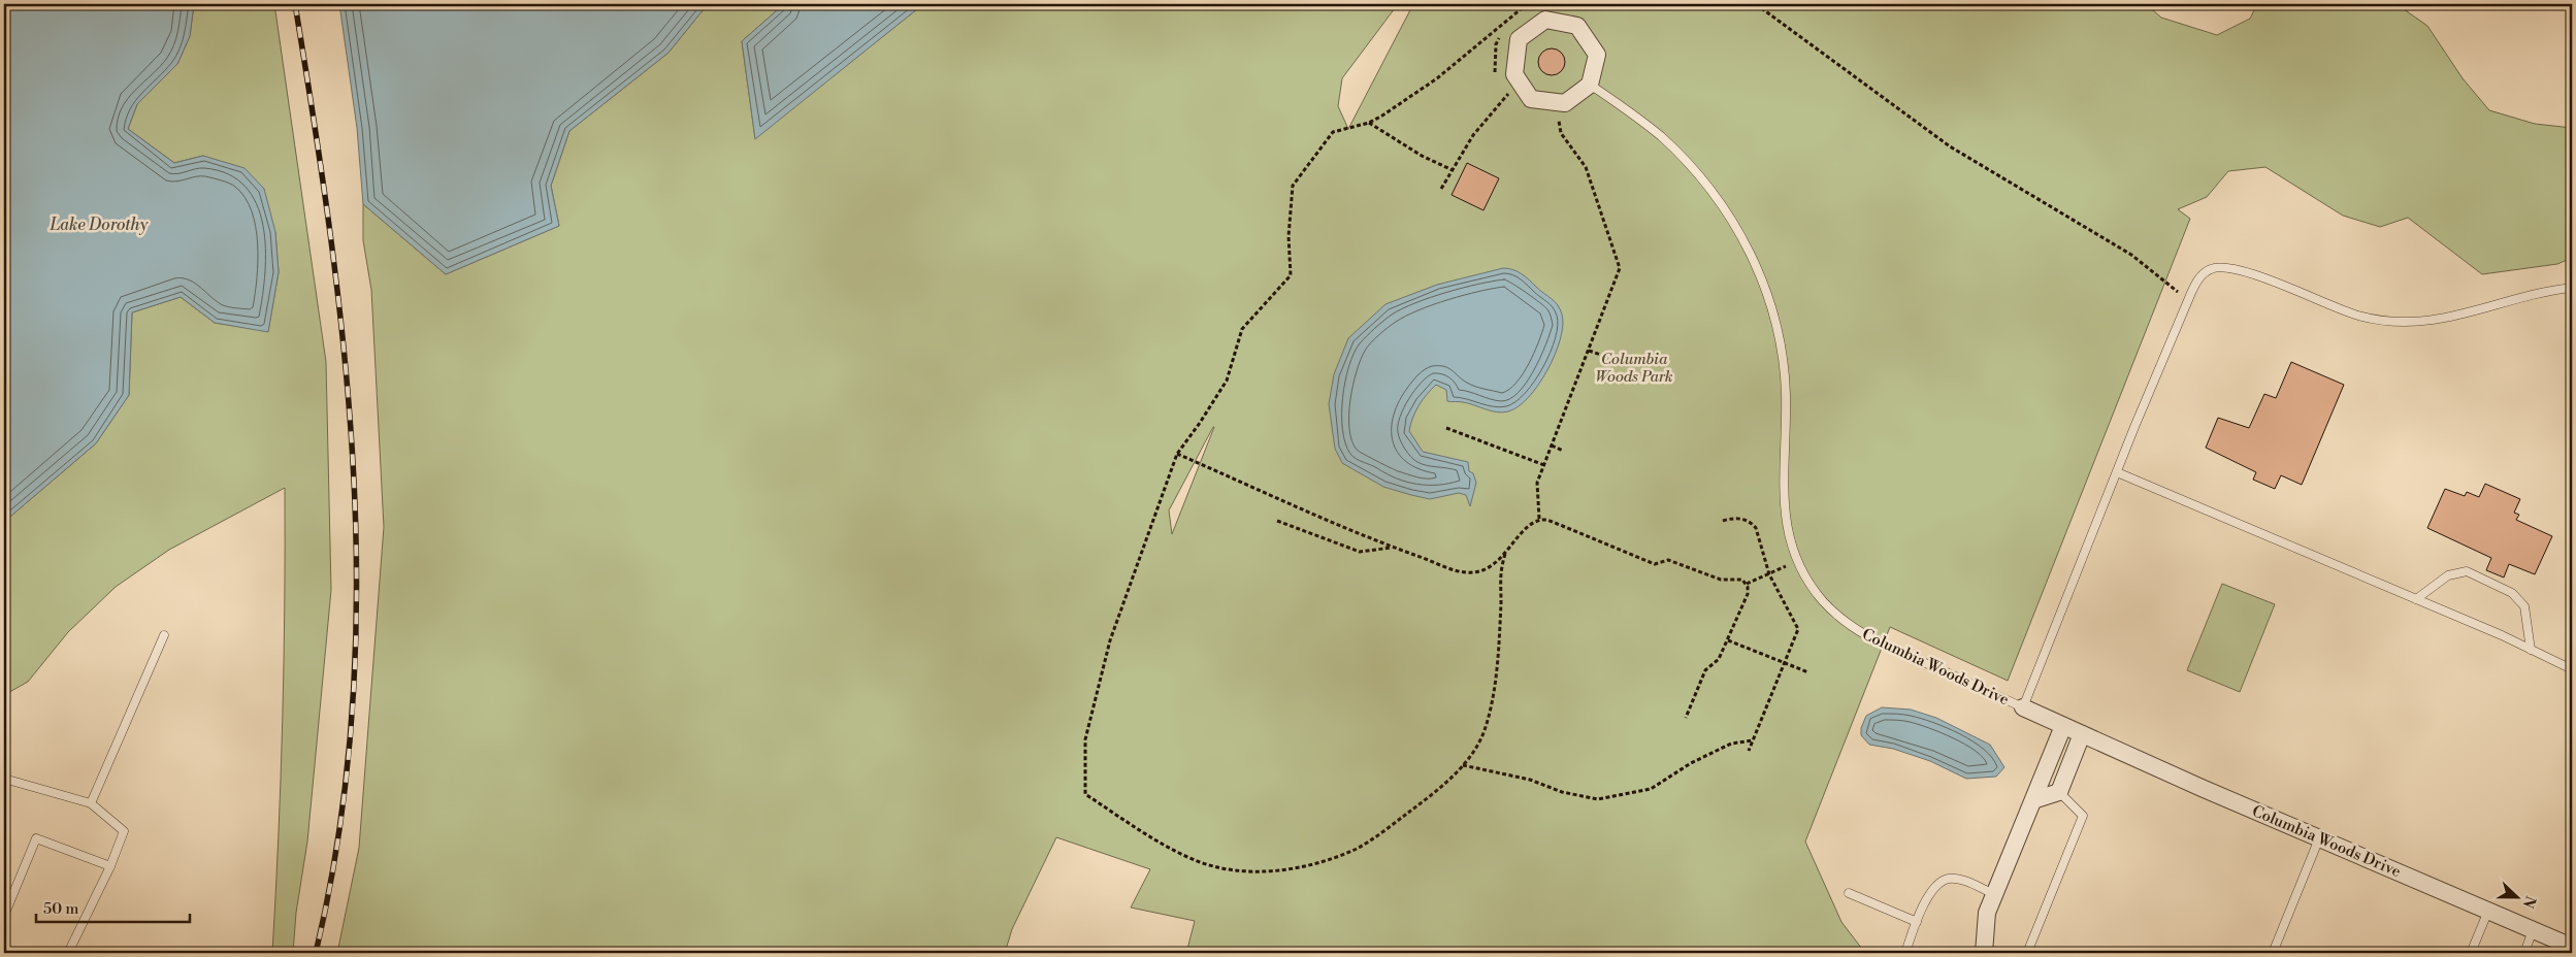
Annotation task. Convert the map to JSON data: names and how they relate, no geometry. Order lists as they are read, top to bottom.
{
  "streets": {
    "street": ["Columbia Woods Drive"]
  },
  "water": ["Lake Dorothy"],
  "parks": ["Columbia Woods Park"],
  "scale_bar": "50 m",
  "north": "right"
}
